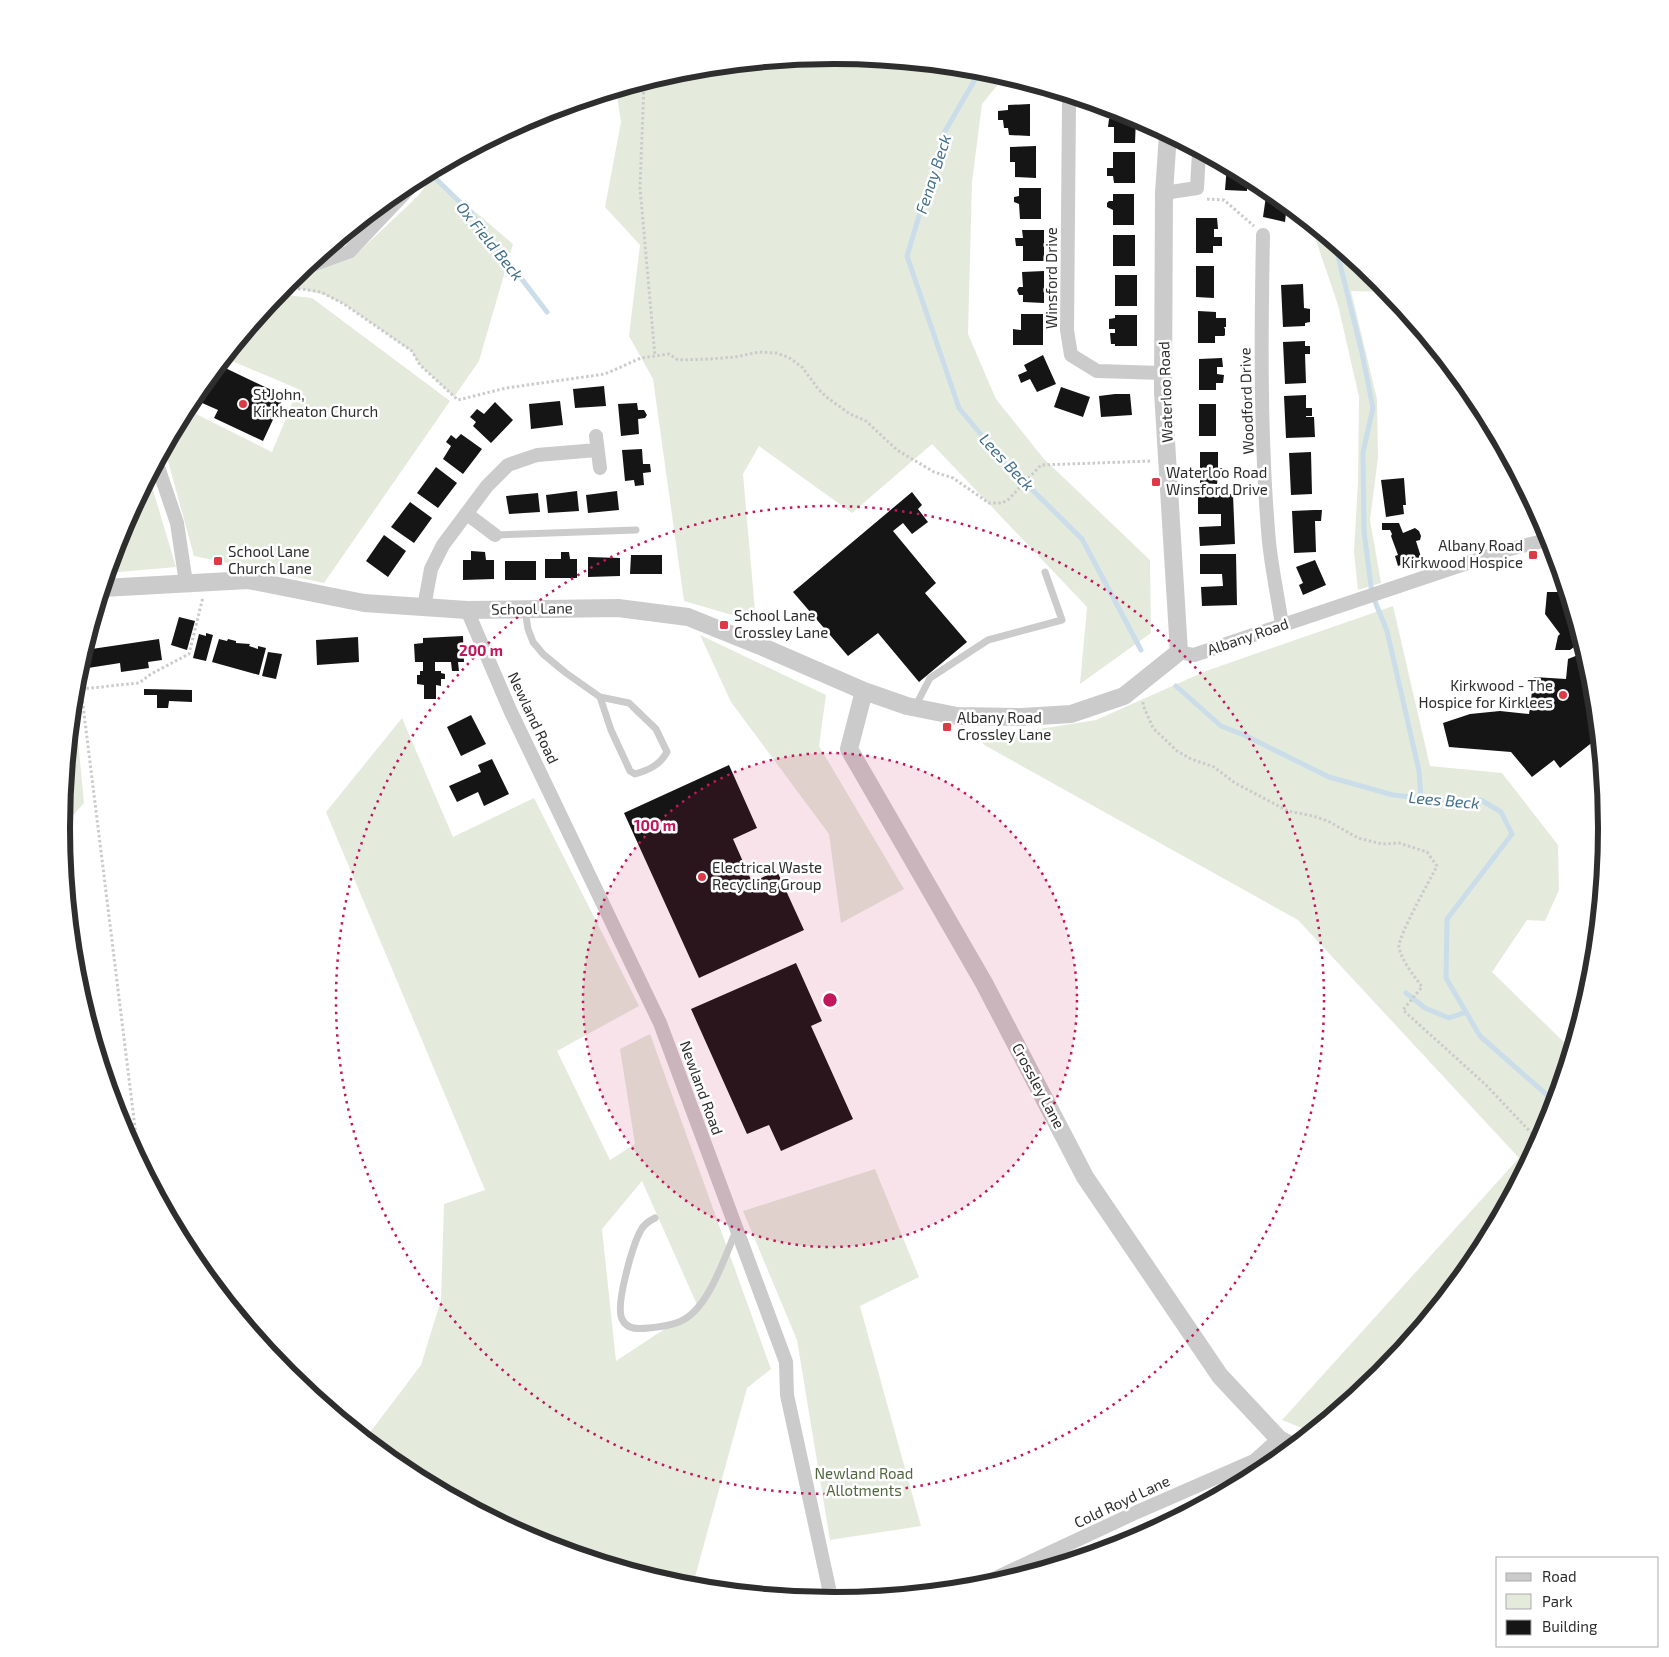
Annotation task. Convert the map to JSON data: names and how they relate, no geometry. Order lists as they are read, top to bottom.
{
  "streets": {
    "street": [
      "Winsford Drive",
      "Waterloo Road",
      "Woodford Drive",
      "School Lane",
      "Albany Road",
      "Newland Road",
      "Crossley Lane",
      "Cold Royd Lane"
    ]
  },
  "crossings": [
    ["Winsford Drive", "Waterloo Road"],
    ["Waterloo Road", "Albany Road"],
    ["Woodford Drive", "Albany Road"],
    ["School Lane", "Newland Road"],
    ["School Lane", "Crossley Lane"],
    ["Crossley Lane", "Cold Royd Lane"]
  ],
  "water": ["Fenay Beck", "Ox Field Beck", "Lees Beck"],
  "parks": ["Newland Road Allotments"],
  "places": {
    "other": ["St John, Kirkheaton Church", "Kirkwood - The Hospice for Kirklees", "Electrical Waste Recycling Group"],
    "transit": [
      "Waterloo Road Winsford Drive",
      "Albany Road Kirkwood Hospice",
      "School Lane Church Lane",
      "School Lane Crossley Lane",
      "Albany Road Crossley Lane"
    ]
  },
  "legend": ["Road", "Park", "Building"],
  "rings": ["200 m", "100 m"]
}
